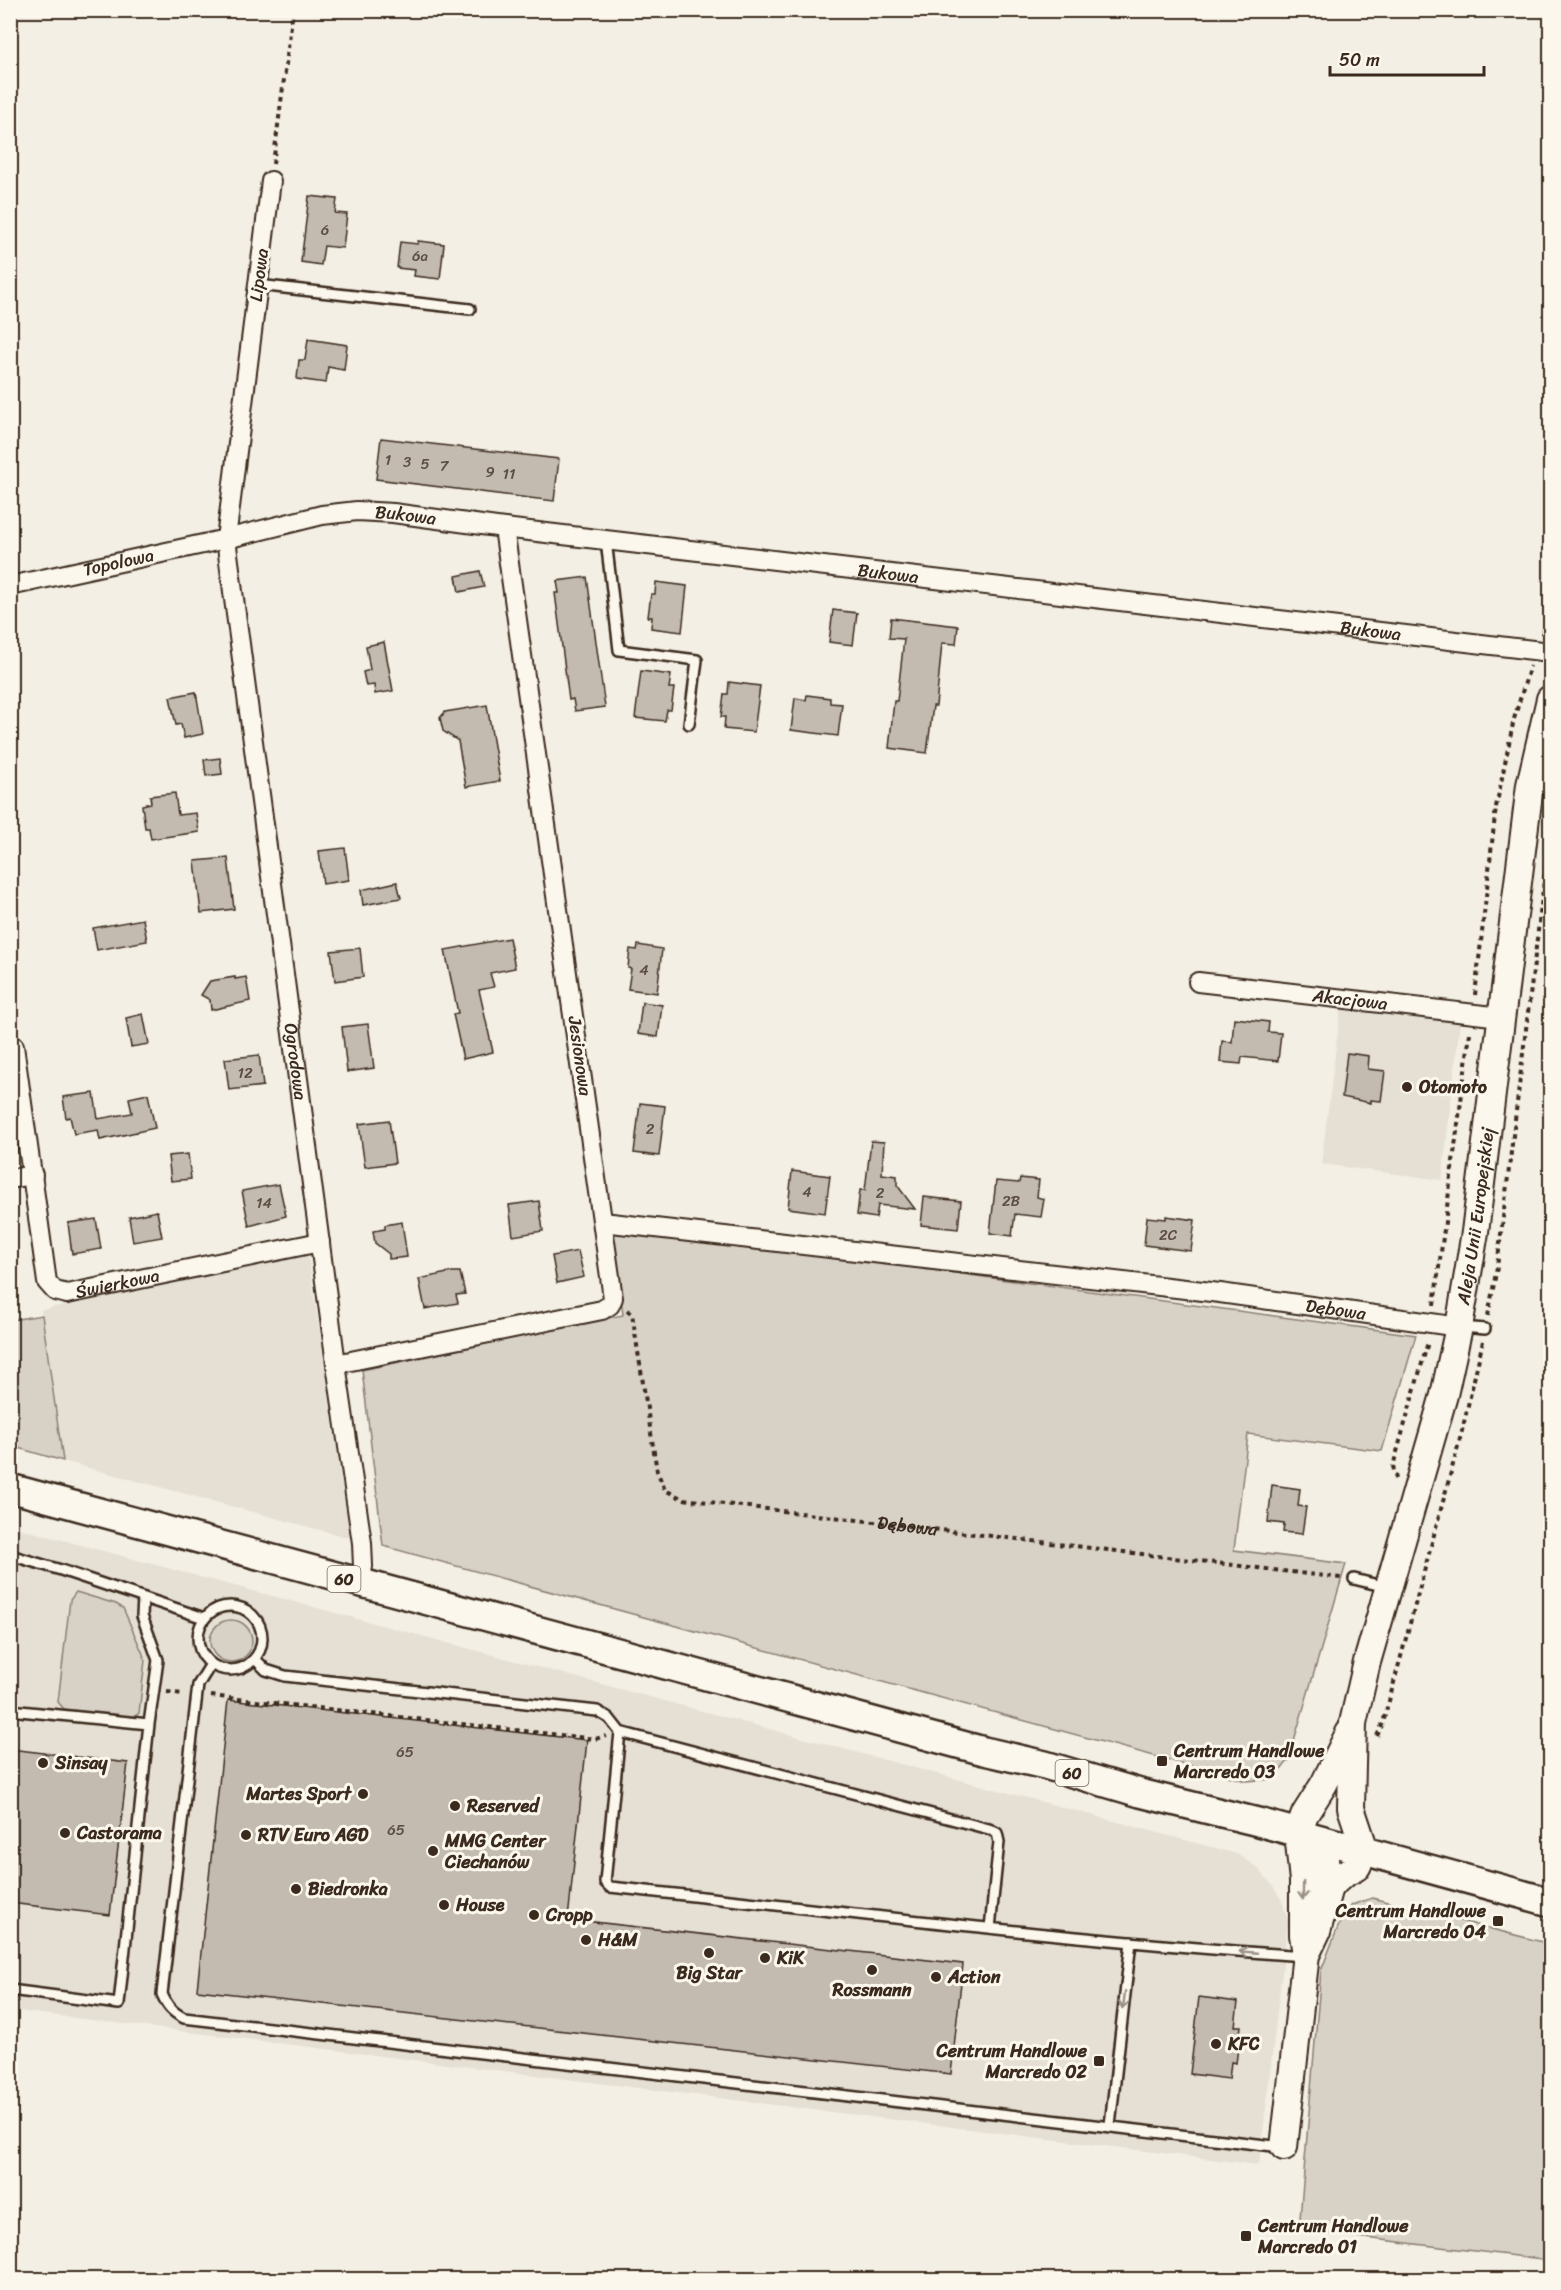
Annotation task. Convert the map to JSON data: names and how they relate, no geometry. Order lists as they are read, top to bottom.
{
  "streets": {
    "main road": ["Aleja Unii Europejskiej", "60"],
    "street": [
      "Lipowa",
      "Bukowa",
      "Topolowa",
      "Akacjowa",
      "Jesionowa",
      "Ogrodowa",
      "Świerkowa",
      "Dębowa"
    ]
  },
  "crossings": [
    ["Lipowa", "Bukowa"],
    ["Lipowa", "Topolowa"],
    ["Lipowa", "Ogrodowa"],
    ["Bukowa", "Topolowa"],
    ["Bukowa", "Jesionowa"],
    ["Bukowa", "Ogrodowa"],
    ["Topolowa", "Ogrodowa"],
    ["Akacjowa", "Aleja Unii Europejskiej"],
    ["Jesionowa", "Dębowa"],
    ["Ogrodowa", "Świerkowa"],
    ["Ogrodowa", "60"],
    ["Aleja Unii Europejskiej", "Dębowa"],
    ["Aleja Unii Europejskiej", "60"]
  ],
  "places": {
    "other": [
      "Otomoto",
      "Sinsay",
      "Martes Sport",
      "Reserved",
      "Castorama",
      "RTV Euro AGD",
      "MMG Center Ciechanów",
      "Biedronka",
      "House",
      "Cropp",
      "H&M",
      "Big Star",
      "KiK",
      "Rossmann",
      "Action",
      "KFC"
    ],
    "transit": [
      "Centrum Handlowe Marcredo 03",
      "Centrum Handlowe Marcredo 04",
      "Centrum Handlowe Marcredo 02",
      "Centrum Handlowe Marcredo 01"
    ]
  },
  "house_numbers": [
    "6",
    "6a",
    "1",
    "3",
    "5",
    "7",
    "9",
    "11",
    "4",
    "12",
    "2",
    "4",
    "2",
    "2B",
    "14",
    "2C",
    "65",
    "65"
  ],
  "scale_bar": "50 m"
}
